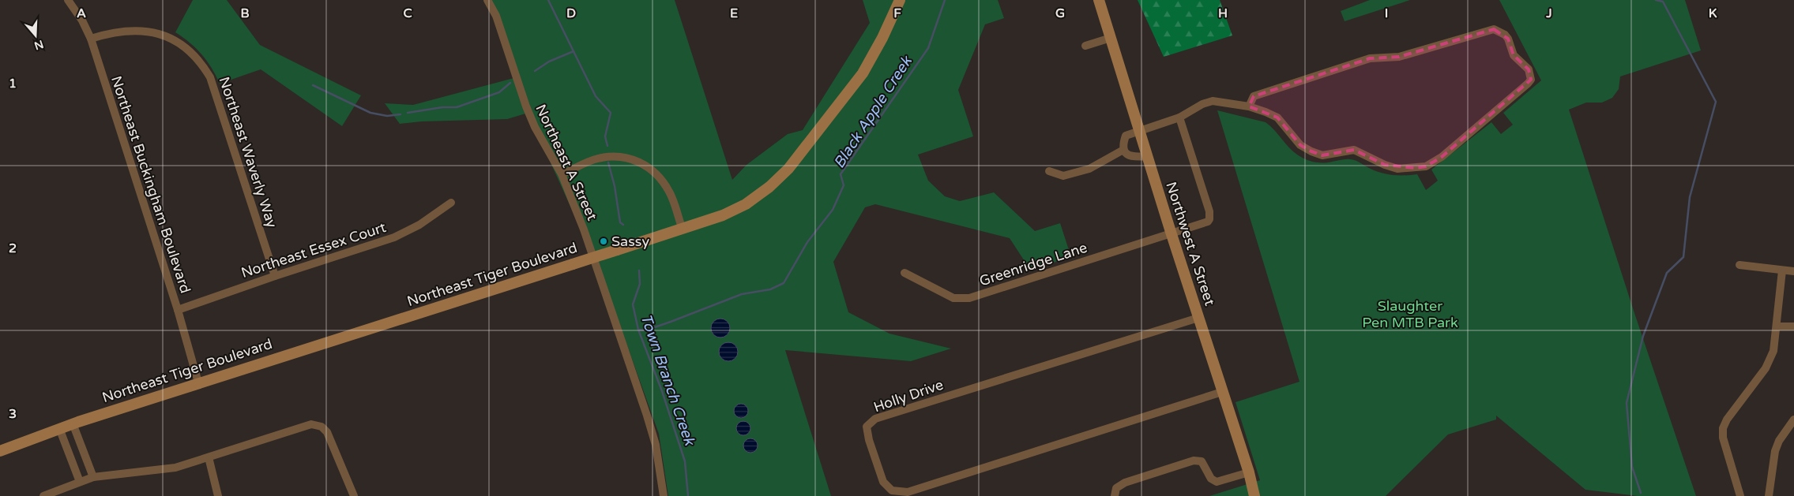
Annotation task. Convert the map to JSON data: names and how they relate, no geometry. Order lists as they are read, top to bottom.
{
  "streets": {
    "street": [
      "Northeast Waverly Way",
      "Northeast A Street",
      "Northeast Buckingham Boulevard",
      "Northwest A Street",
      "Northeast Essex Court",
      "Greenridge Lane",
      "Northeast Tiger Boulevard",
      "Holly Drive"
    ]
  },
  "crossings": [
    ["Northeast Waverly Way", "Northeast Buckingham Boulevard"],
    ["Northeast Waverly Way", "Northeast Essex Court"],
    ["Northeast Buckingham Boulevard", "Northeast Essex Court"],
    ["Northeast Buckingham Boulevard", "Northeast Tiger Boulevard"],
    ["Northwest A Street", "Greenridge Lane"],
    ["Northwest A Street", "Holly Drive"]
  ],
  "water": ["Black Apple Creek", "Town Branch Creek"],
  "parks": ["Slaughter Pen MTB Park"],
  "places": ["Sassy"],
  "north": "bottom",
  "grid": {
    "columns": [
      "A",
      "B",
      "C",
      "D",
      "E",
      "F",
      "G",
      "H",
      "I",
      "J",
      "K"
    ],
    "rows": ["1", "2", "3"]
  }
}
